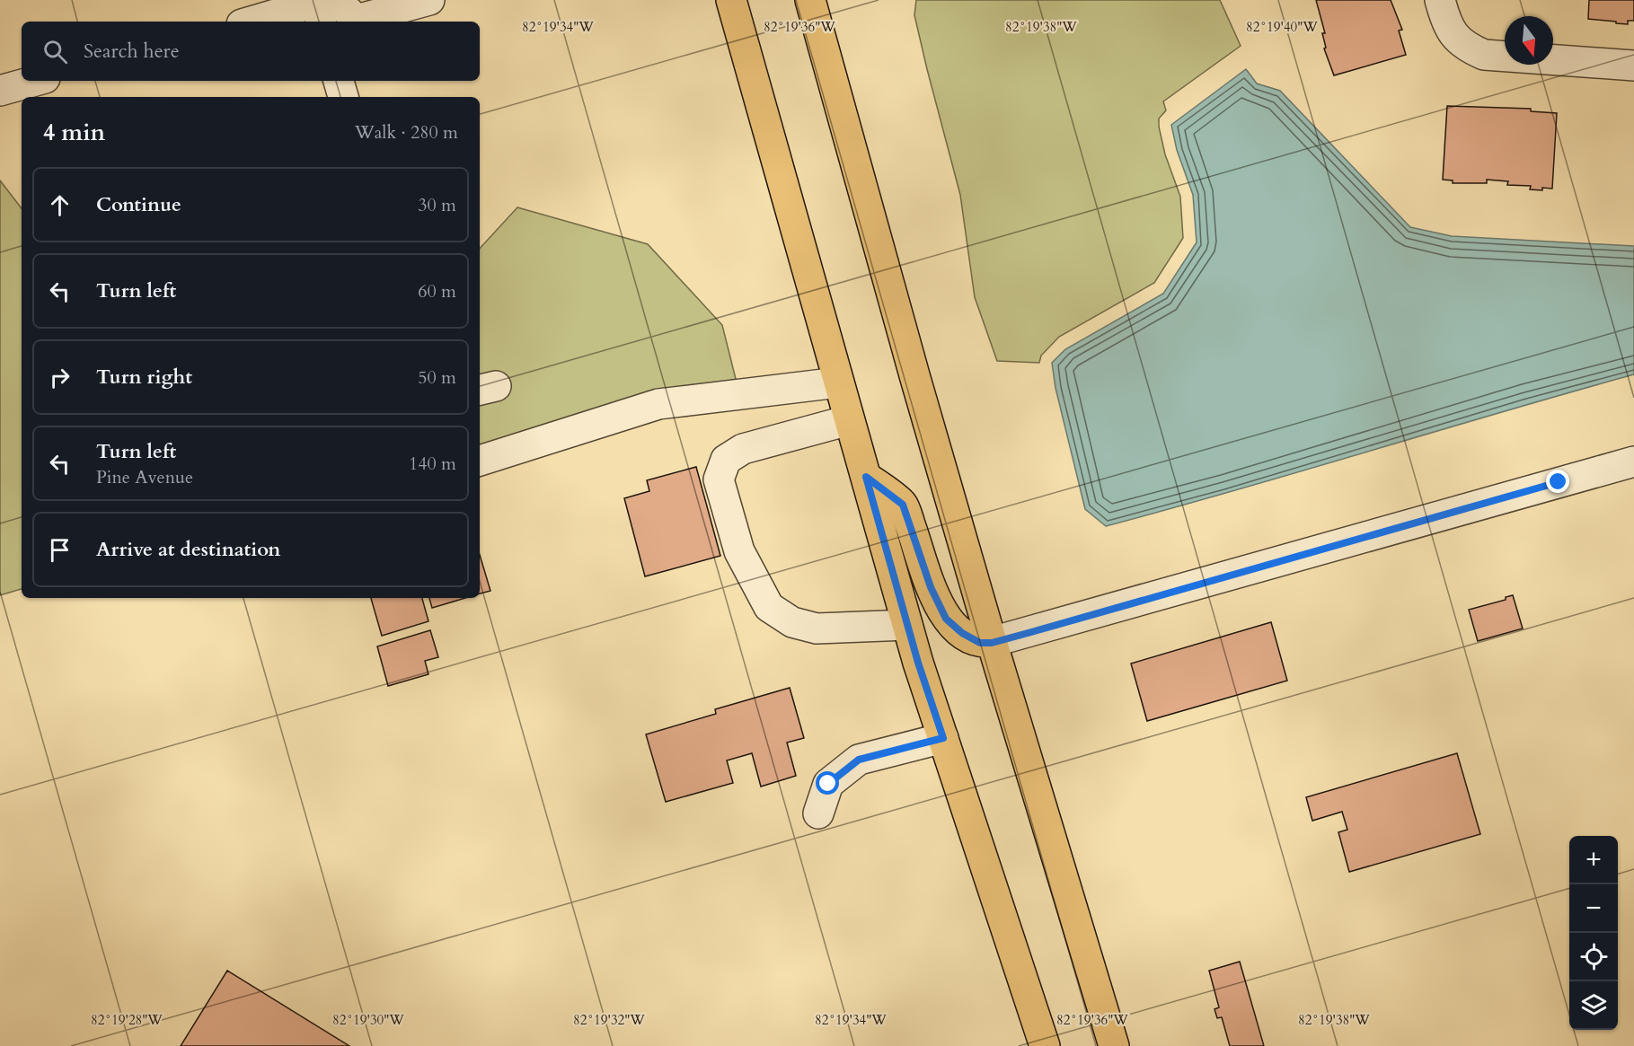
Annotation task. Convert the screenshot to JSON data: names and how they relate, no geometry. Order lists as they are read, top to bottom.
{
  "north": "bottom",
  "page": {
    "search": "Search here",
    "heading": ["4 min", "Walk · 280 m"],
    "list": [
      ["Continue", "30 m"],
      ["Turn left", "60 m"],
      ["Turn right", "50 m"],
      ["Turn left", "Pine Avenue", "140 m"],
      "Arrive at destination"
    ],
    "map_buttons": ["+", "−"]
  },
  "coordinates": [
    "82°19'34\"W",
    "82°19'36\"W",
    "82°19'38\"W",
    "82°19'40\"W",
    "82°19'28\"W",
    "82°19'30\"W",
    "82°19'32\"W"
  ]
}
